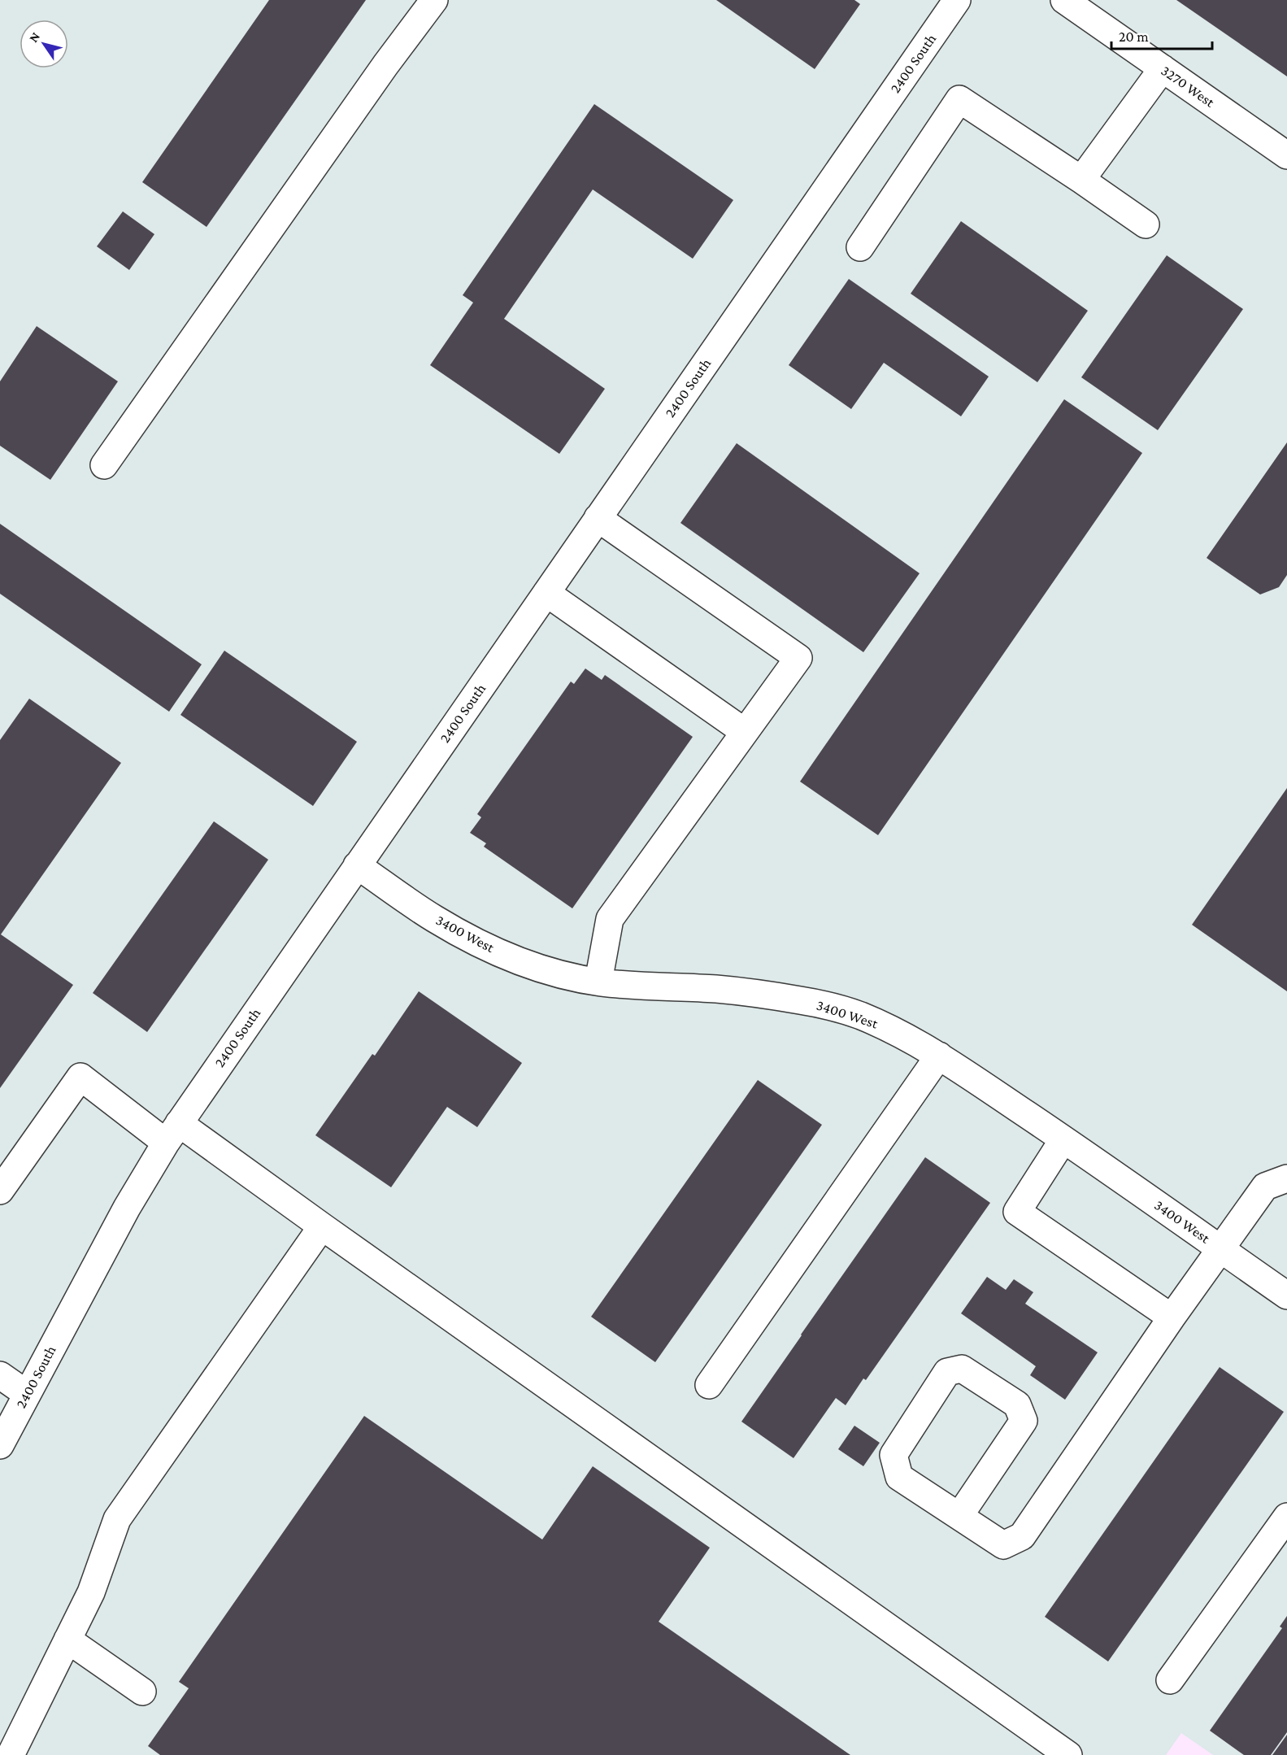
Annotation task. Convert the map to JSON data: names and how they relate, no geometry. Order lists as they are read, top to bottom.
{
  "streets": {
    "street": ["2400 South", "3270 West", "3400 West"]
  },
  "crossings": [
    ["2400 South", "3400 West"]
  ],
  "scale_bar": "20 m",
  "north": "top left"
}
